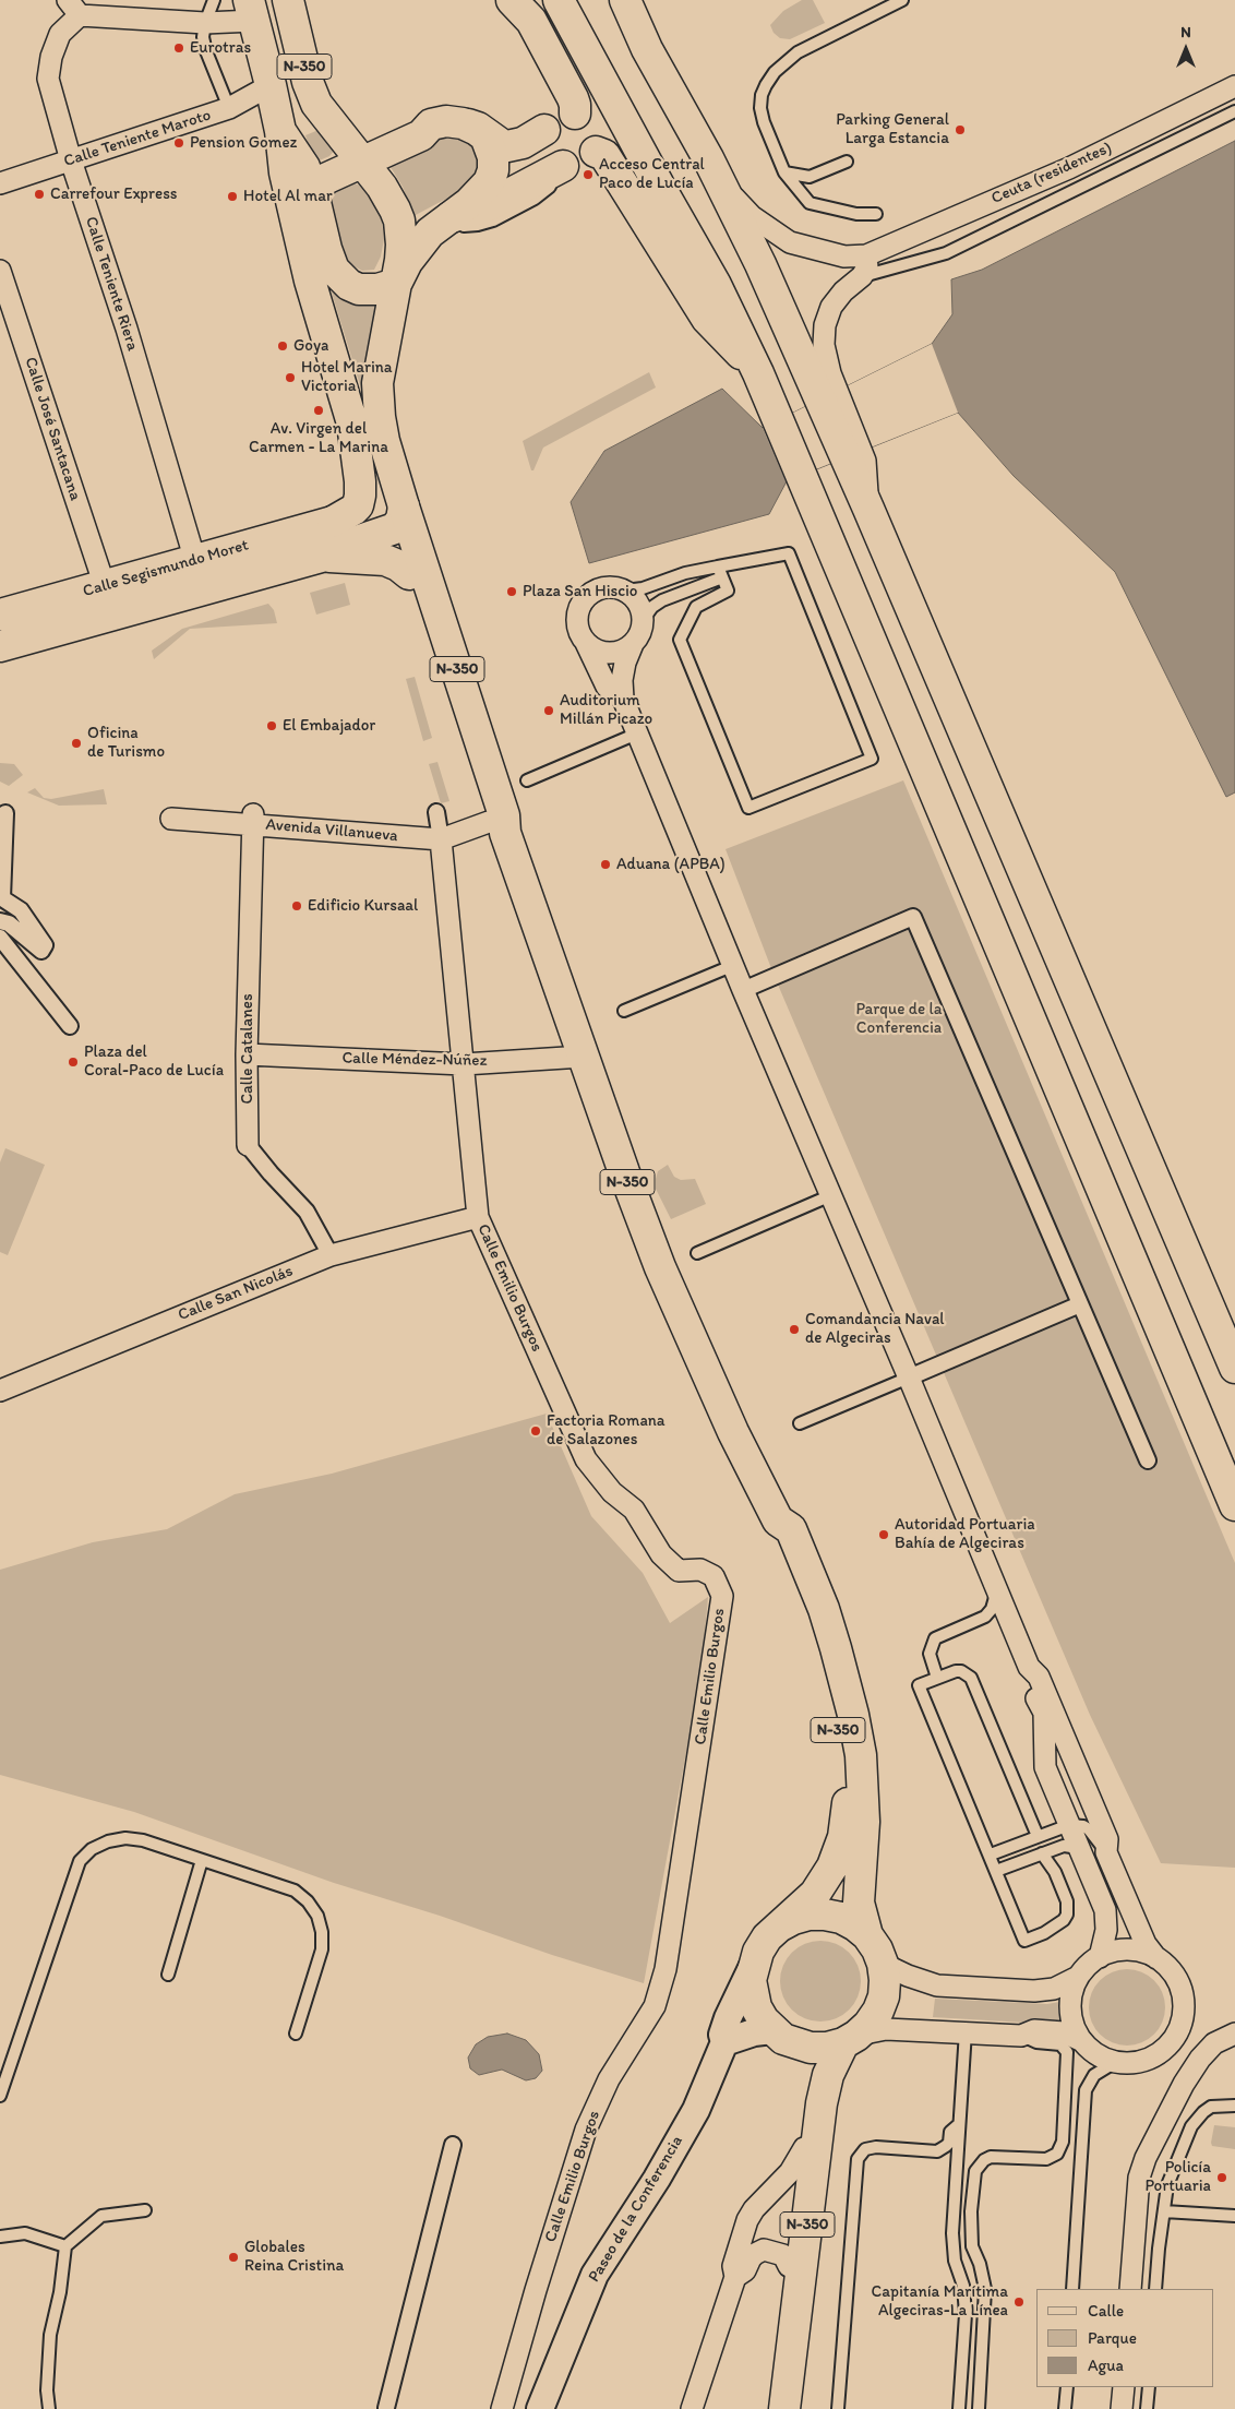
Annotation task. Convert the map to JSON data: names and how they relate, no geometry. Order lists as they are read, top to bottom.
{
  "streets": {
    "main road": ["N-350", "Calle Segismundo Moret"],
    "street": [
      "Calle Teniente Maroto",
      "Ceuta (residentes)",
      "Calle Teniente Riera",
      "Calle José Santacana",
      "Avenida Villanueva",
      "Calle Catalanes",
      "Calle Méndez-Núñez",
      "Calle Emilio Burgos",
      "Calle San Nicolás",
      "Paseo de la Conferencia"
    ]
  },
  "crossings": [
    ["N-350", "Calle Teniente Maroto"],
    ["N-350", "Calle Segismundo Moret"],
    ["N-350", "Avenida Villanueva"],
    ["N-350", "Calle Méndez-Núñez"],
    ["N-350", "Paseo de la Conferencia"],
    ["Calle Teniente Maroto", "Calle Teniente Riera"],
    ["Calle Teniente Riera", "Calle Segismundo Moret"],
    ["Calle José Santacana", "Calle Segismundo Moret"],
    ["Avenida Villanueva", "Calle Catalanes"],
    ["Avenida Villanueva", "Calle Emilio Burgos"],
    ["Calle Catalanes", "Calle Méndez-Núñez"],
    ["Calle Catalanes", "Calle San Nicolás"],
    ["Calle Méndez-Núñez", "Calle Emilio Burgos"],
    ["Calle Emilio Burgos", "Calle San Nicolás"]
  ],
  "parks": ["Parque de la Conferencia"],
  "places": [
    "Eurotras",
    "Parking General Larga Estancia",
    "Pension Gomez",
    "Acceso Central Paco de Lucía",
    "Carrefour Express",
    "Hotel Al mar",
    "Goya",
    "Hotel Marina Victoria",
    "Av. Virgen del Carmen - La Marina",
    "Plaza San Hiscio",
    "Auditorium Millán Picazo",
    "El Embajador",
    "Oficina de Turismo",
    "Aduana (APBA)",
    "Edificio Kursaal",
    "Plaza del Coral-Paco de Lucía",
    "Comandancia Naval de Algeciras",
    "Factoria Romana de Salazones",
    "Autoridad Portuaria Bahía de Algeciras",
    "Policía Portuaria",
    "Globales Reina Cristina",
    "Capitanía Marítima Algeciras-La Línea"
  ],
  "legend": ["Calle", "Parque", "Agua"],
  "north": "top"
}
